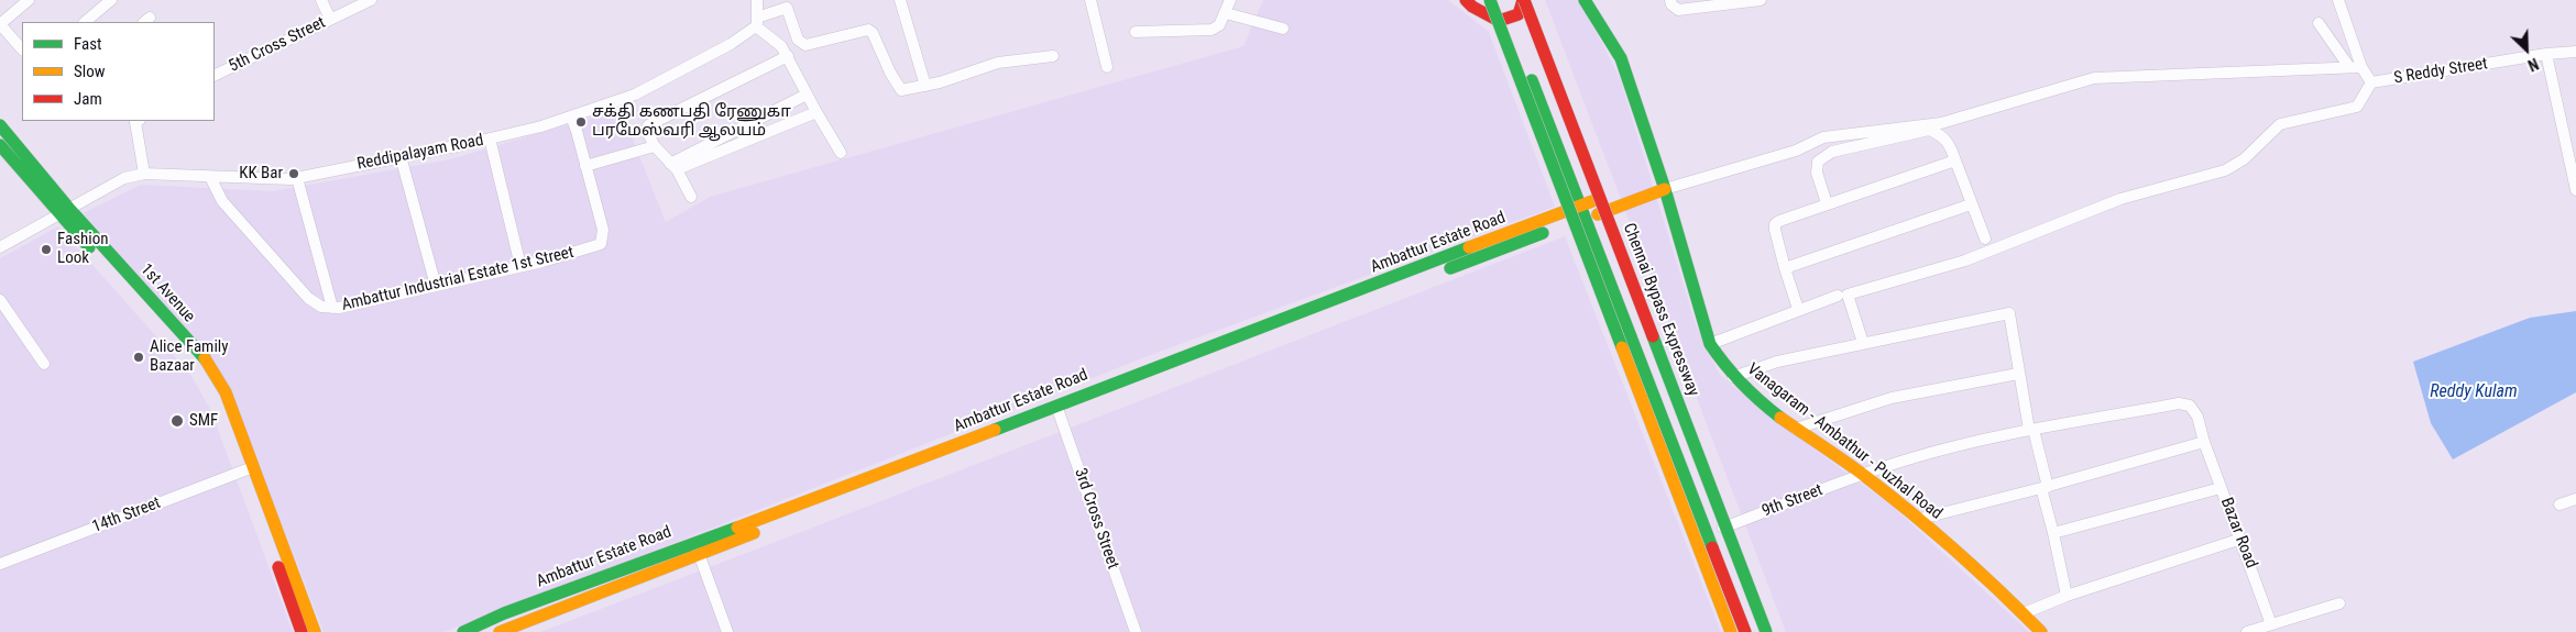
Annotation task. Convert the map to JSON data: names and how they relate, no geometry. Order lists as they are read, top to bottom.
{
  "streets": {
    "main road": [
      "Ambattur Estate Road",
      "1st Avenue",
      "Chennai Bypass Expressway",
      "Vanagaram - Ambathur - Puzhal Road"
    ],
    "street": [
      "5th Cross Street",
      "S Reddy Street",
      "Reddipalayam Road",
      "Ambattur Industrial Estate 1st Street",
      "9th Street",
      "14th Street",
      "3rd Cross Street",
      "Bazar Road"
    ]
  },
  "crossings": [
    ["Reddipalayam Road", "Ambattur Industrial Estate 1st Street"],
    ["Reddipalayam Road", "1st Avenue"],
    ["Ambattur Estate Road", "Vanagaram - Ambathur - Puzhal Road"],
    ["Ambattur Estate Road", "3rd Cross Street"],
    ["1st Avenue", "14th Street"],
    ["Vanagaram - Ambathur - Puzhal Road", "9th Street"],
    ["9th Street", "Bazar Road"]
  ],
  "water": ["Reddy Kulam"],
  "places": [
    "சக்தி கணபதி ரேணுகா பரமேஸ்வரி ஆலயம்",
    "KK Bar",
    "Fashion Look",
    "Alice Family Bazaar",
    "SMF"
  ],
  "legend": ["Fast", "Slow", "Jam"],
  "north": "bottom right"
}
